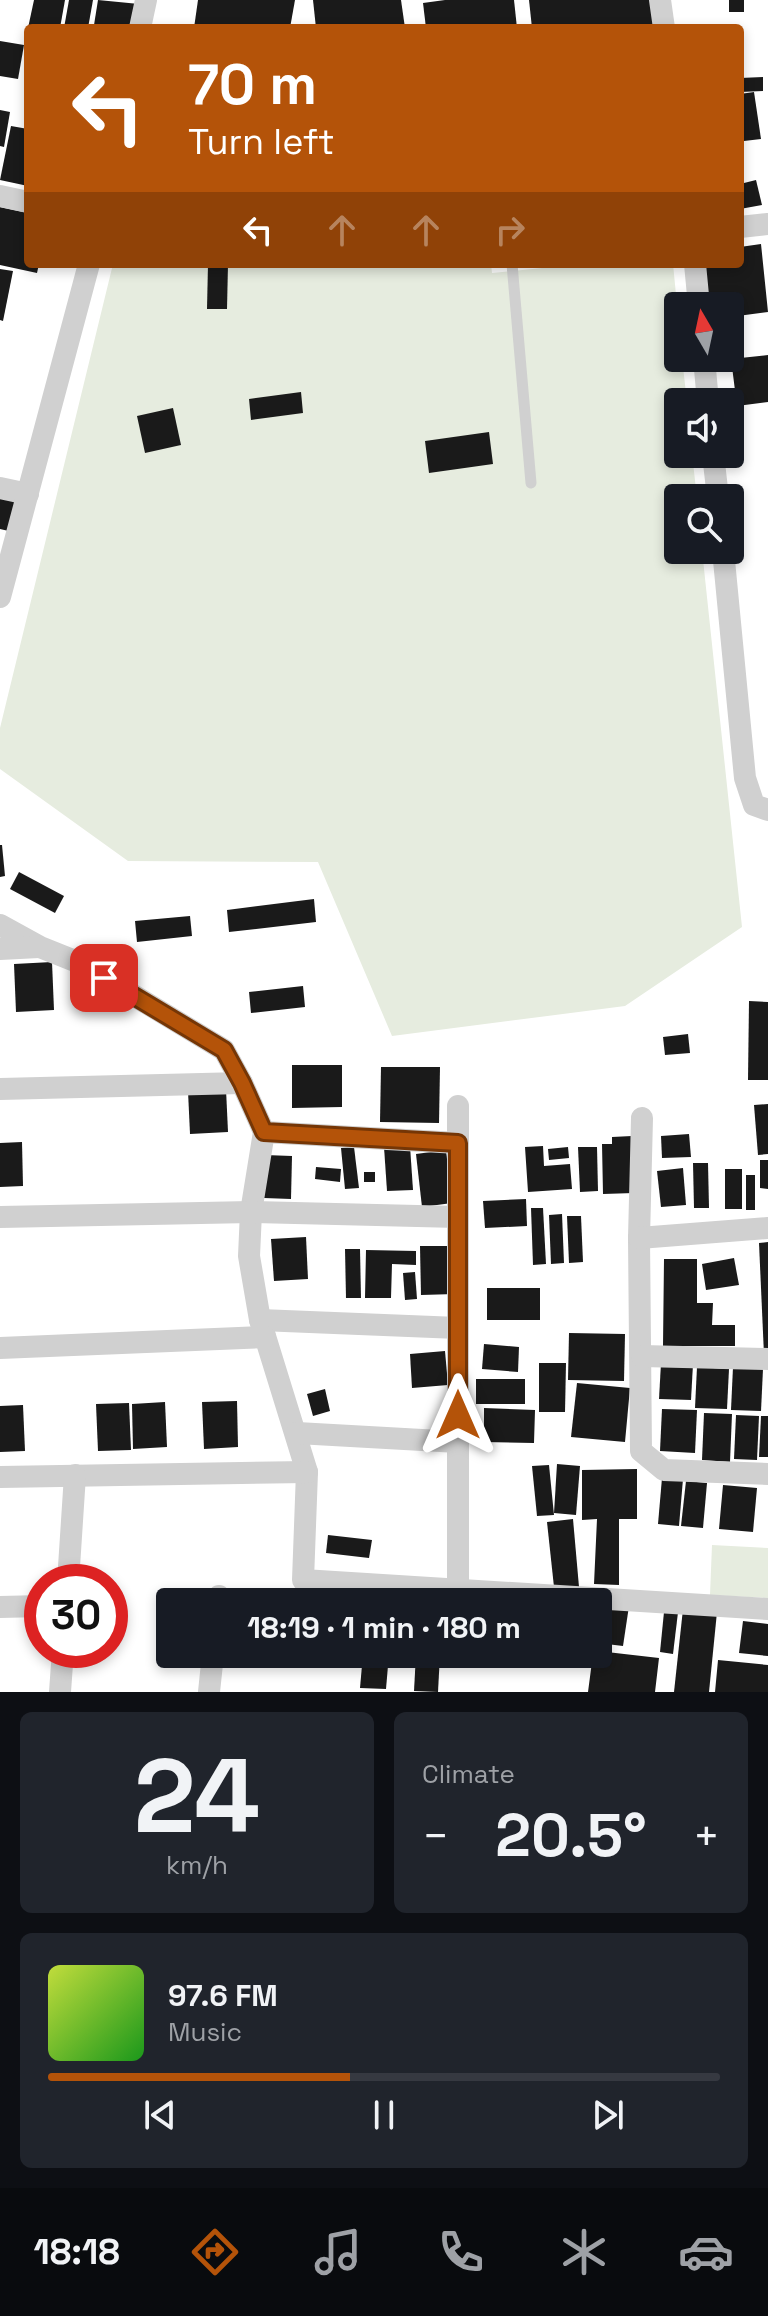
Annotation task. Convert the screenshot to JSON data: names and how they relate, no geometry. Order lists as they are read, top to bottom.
{
  "north": "top",
  "page": {
    "turn": ["70 m", "Turn left"],
    "limit": "30",
    "trip": "18:19 · 1 min · 180 m",
    "tile": [
      ["24", "km/h"],
      "Climate"
    ],
    "heat": ["−", "20.5°", "+"],
    "song": ["97.6 FM", "Music"],
    "tabs": "18:18"
  }
}
